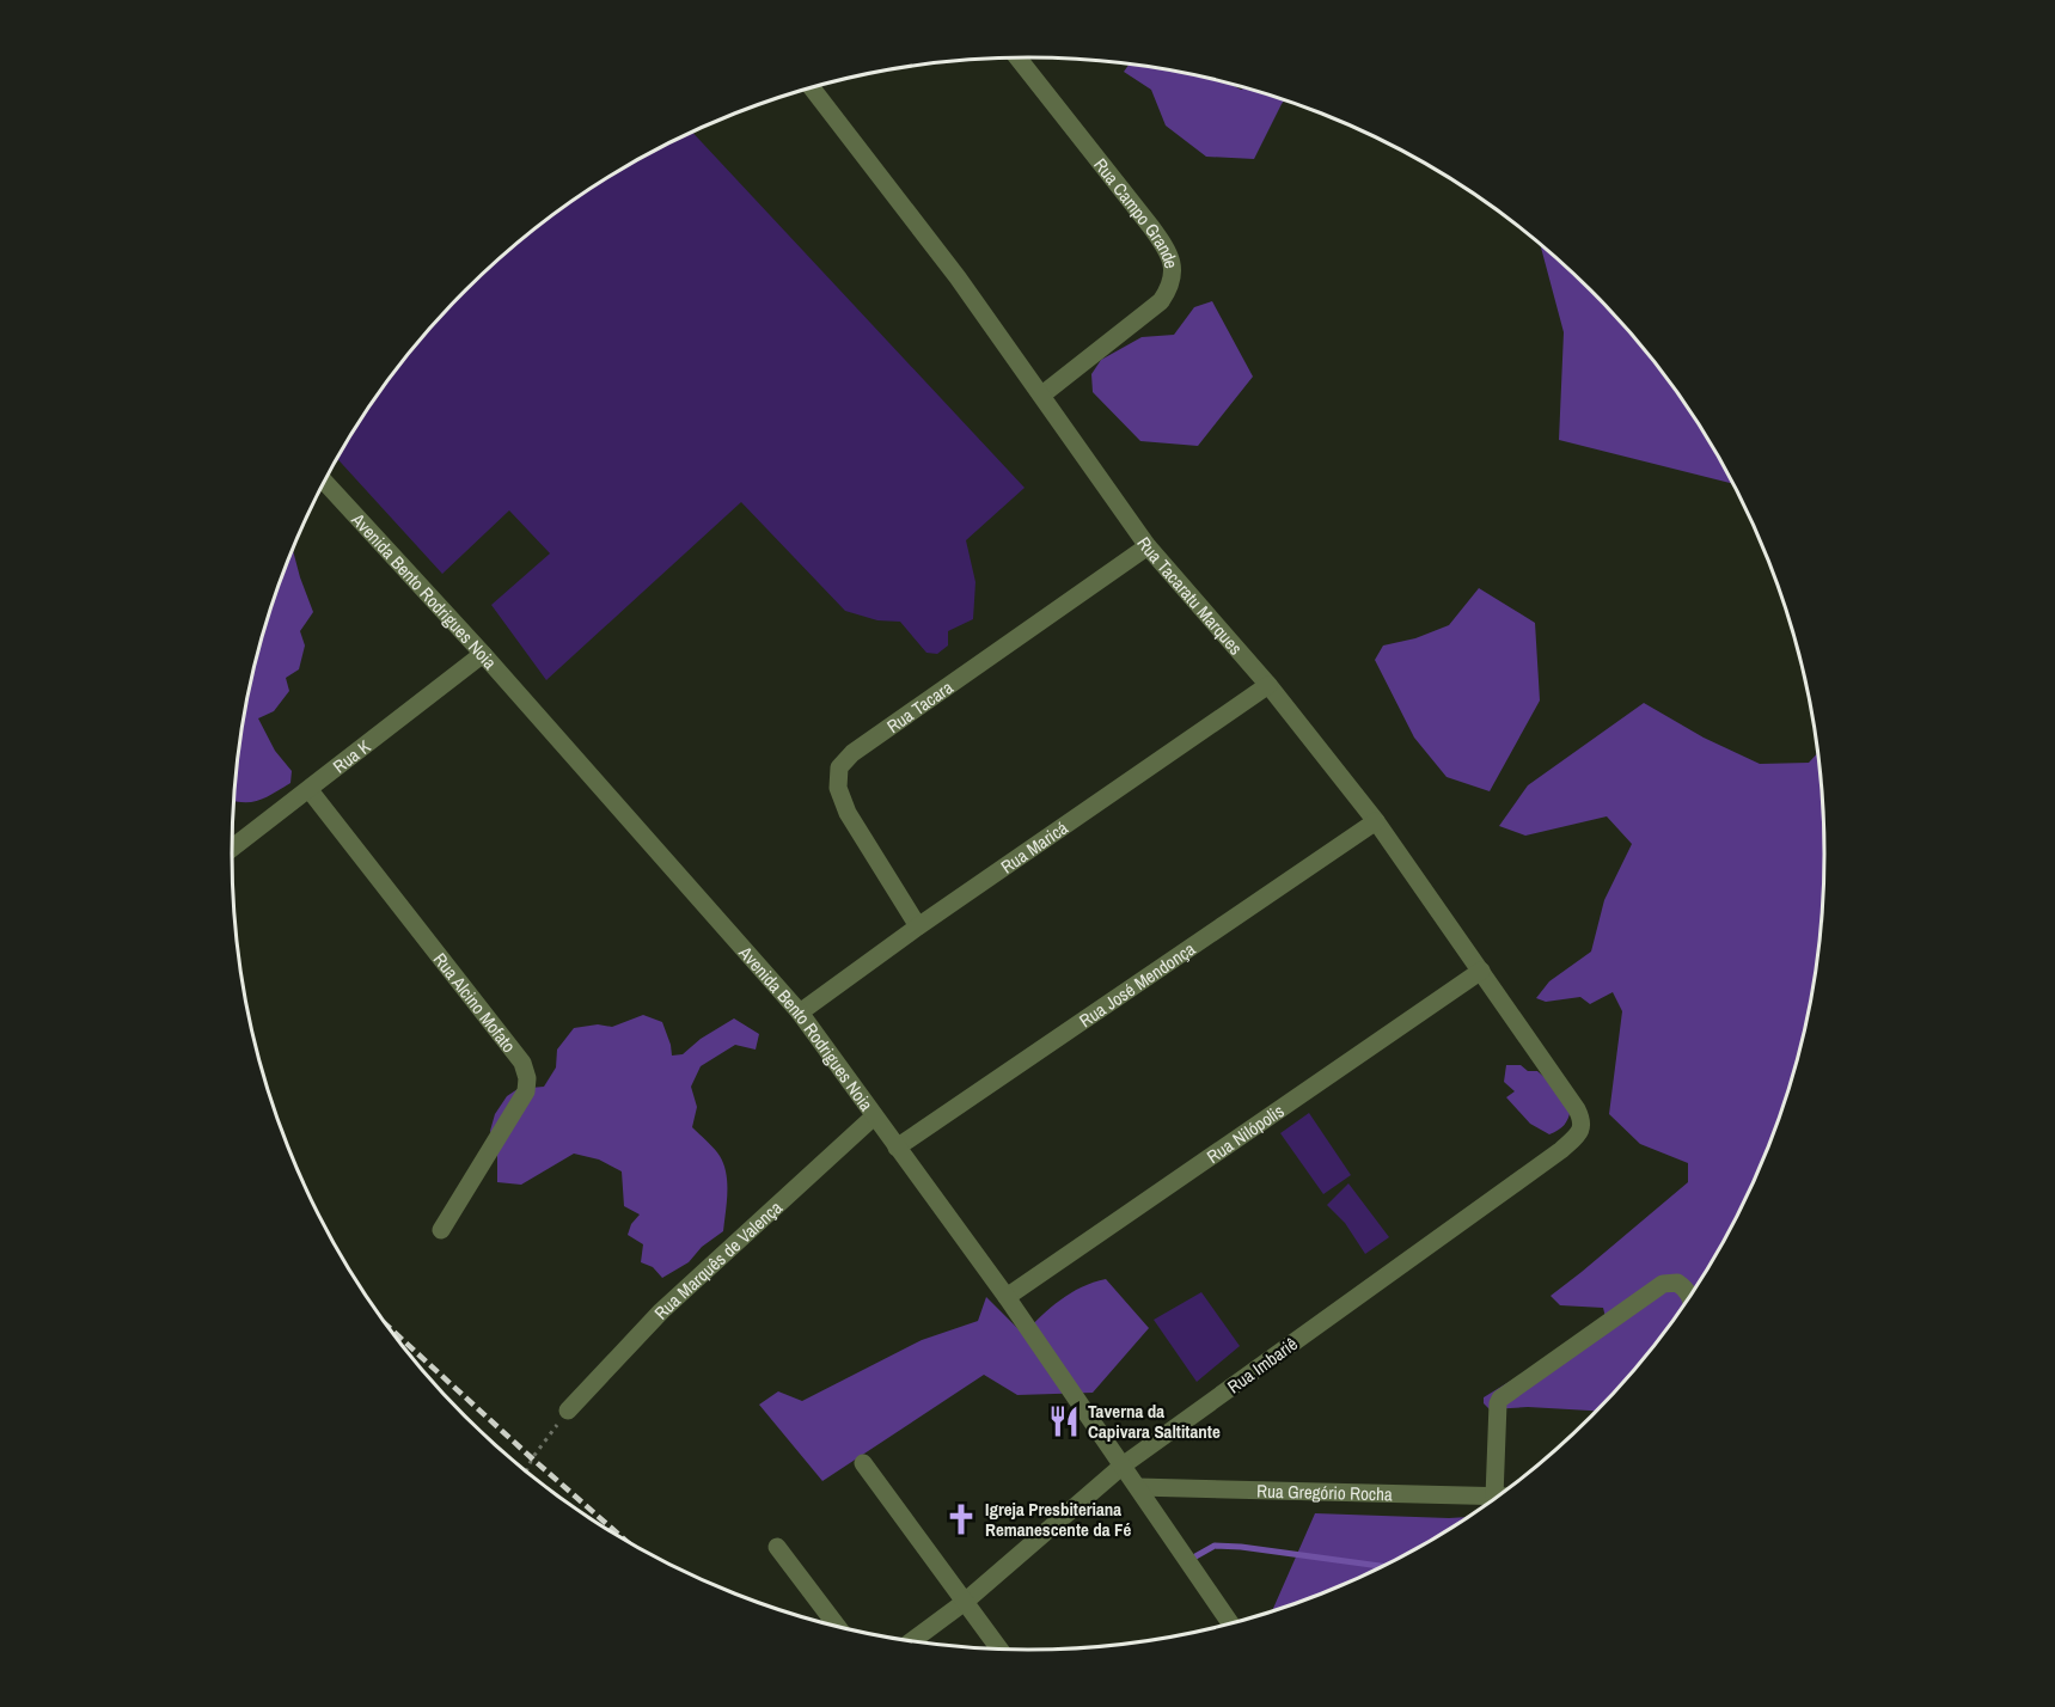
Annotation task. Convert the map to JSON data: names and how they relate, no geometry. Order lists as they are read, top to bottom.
{
  "streets": {
    "street": [
      "Rua Campo Grande",
      "Avenida Bento Rodrigues Noia",
      "Rua Tacaratu Marques",
      "Rua Tacara",
      "Rua K",
      "Rua Maricá",
      "Rua José Mendonça",
      "Rua Alcino Mofato",
      "Rua Nilópolis",
      "Rua Marquês de Valença",
      "Rua Imbariê",
      "Rua Gregório Rocha"
    ]
  },
  "crossings": [
    ["Rua Campo Grande", "Rua Tacaratu Marques"],
    ["Avenida Bento Rodrigues Noia", "Rua K"],
    ["Avenida Bento Rodrigues Noia", "Rua Maricá"],
    ["Avenida Bento Rodrigues Noia", "Rua José Mendonça"],
    ["Avenida Bento Rodrigues Noia", "Rua Nilópolis"],
    ["Avenida Bento Rodrigues Noia", "Rua Marquês de Valença"],
    ["Avenida Bento Rodrigues Noia", "Rua Imbariê"],
    ["Avenida Bento Rodrigues Noia", "Rua Gregório Rocha"],
    ["Rua Tacaratu Marques", "Rua Tacara"],
    ["Rua Tacaratu Marques", "Rua Maricá"],
    ["Rua Tacaratu Marques", "Rua José Mendonça"],
    ["Rua Tacaratu Marques", "Rua Nilópolis"],
    ["Rua Tacaratu Marques", "Rua Imbariê"],
    ["Rua Tacara", "Rua Maricá"],
    ["Rua K", "Rua Alcino Mofato"]
  ],
  "places": {
    "restaurant": ["Taverna da Capivara Saltitante"],
    "church": ["Igreja Presbiteriana Remanescente da Fé"]
  }
}
